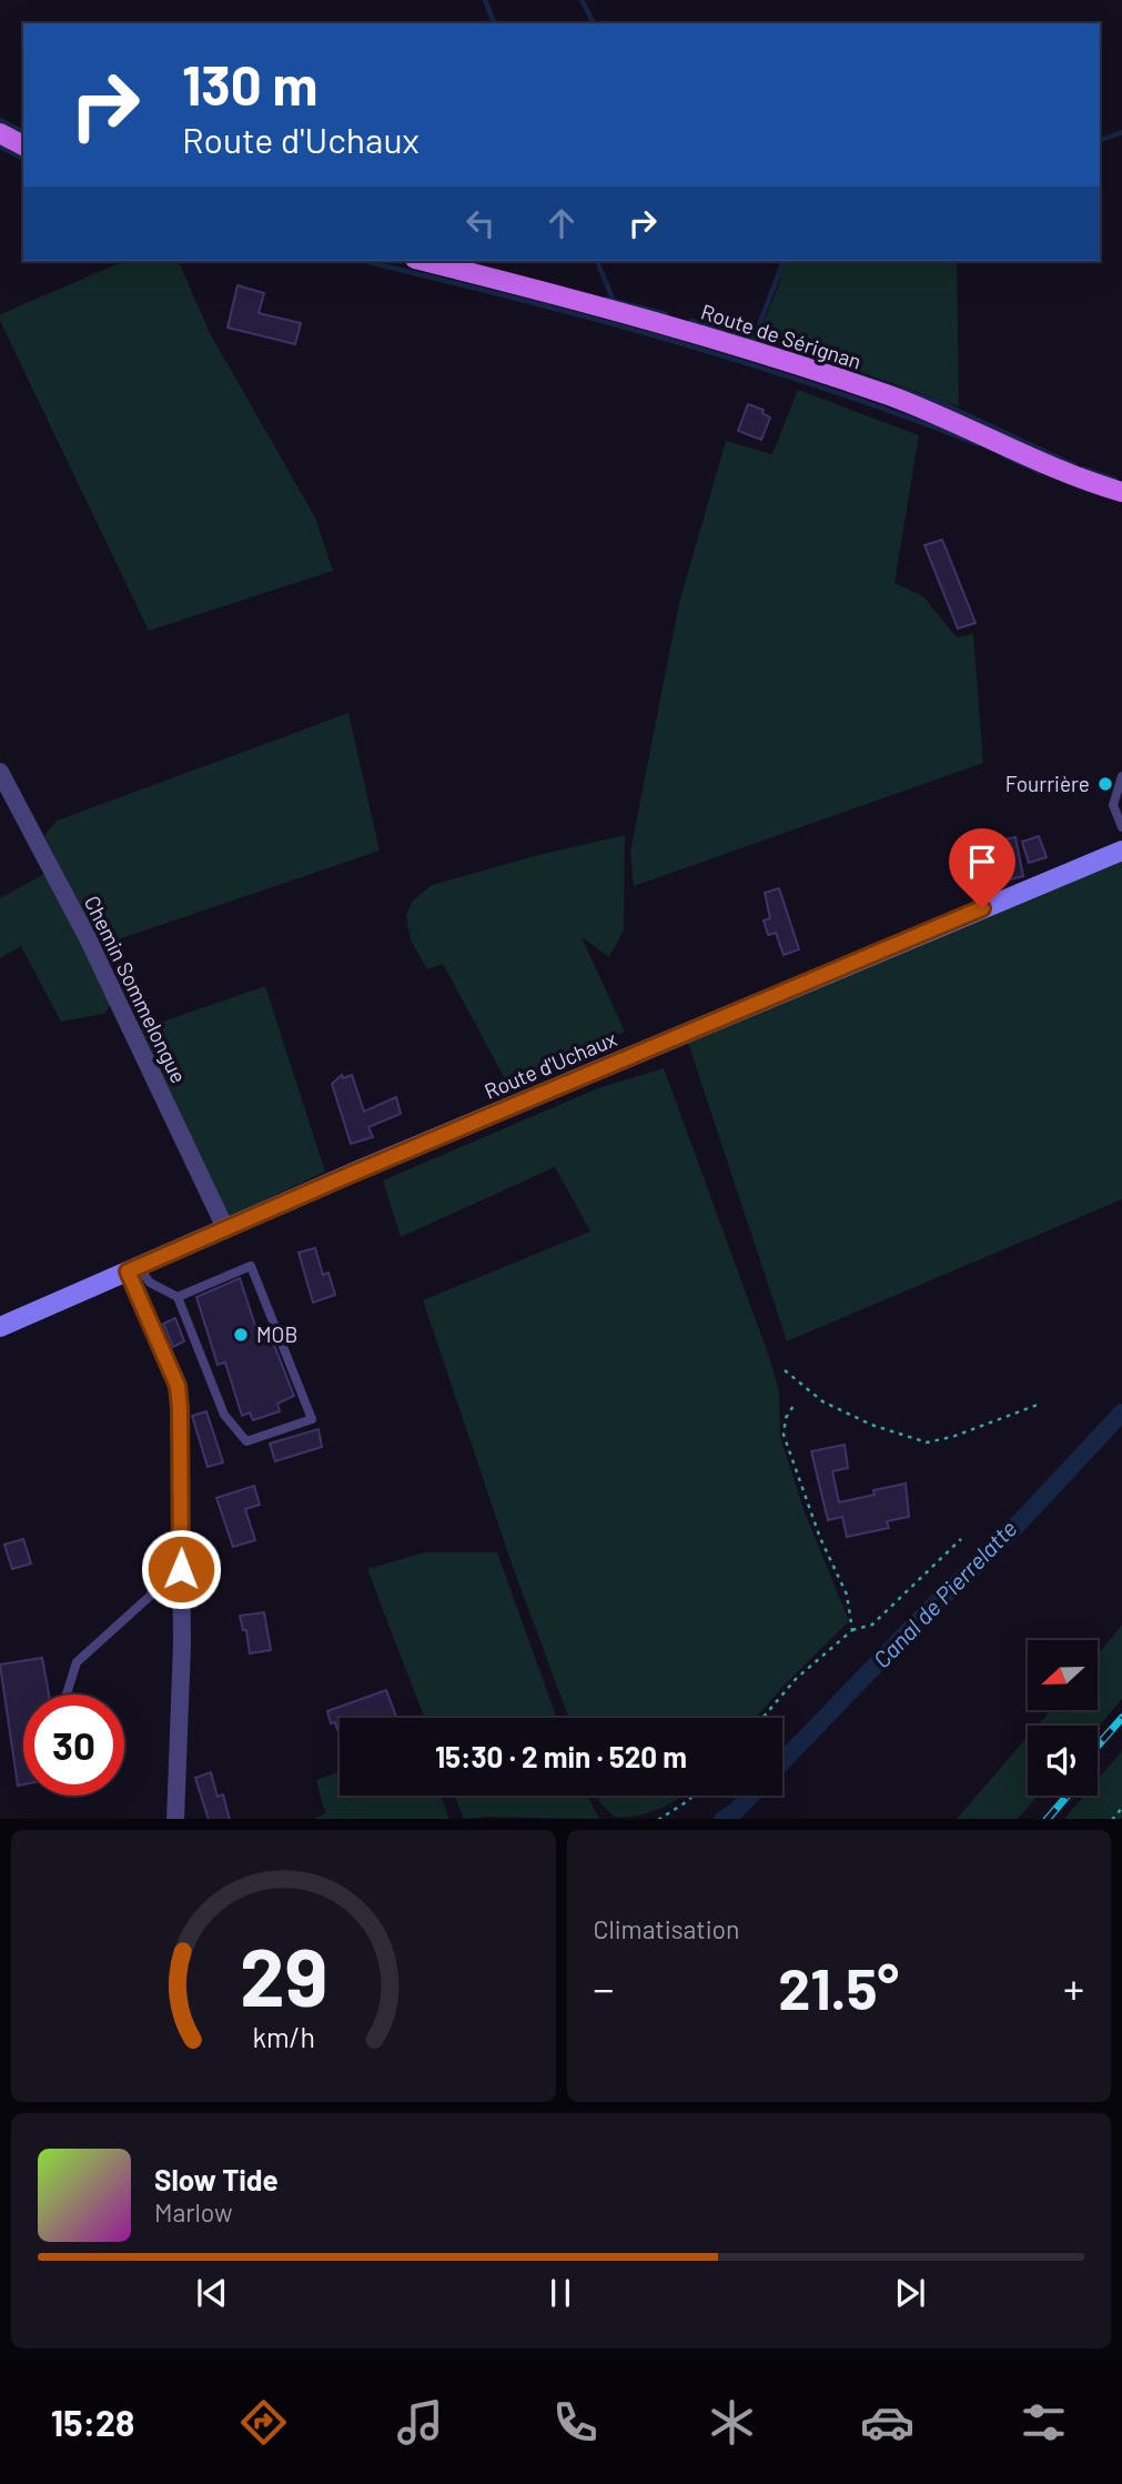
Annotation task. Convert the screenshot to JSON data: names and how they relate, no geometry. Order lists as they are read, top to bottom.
{
  "streets": {
    "main road": ["Route de Sérignan", "Route d'Uchaux"],
    "street": ["Chemin Sommelongue"]
  },
  "crossings": [
    ["Chemin Sommelongue", "Route d'Uchaux"]
  ],
  "water": ["Canal de Pierrelatte"],
  "places": ["Fourrière", "MOB"],
  "north": "left",
  "page": {
    "turn": ["130 m", "Route d'Uchaux"],
    "limit": "30",
    "trip": "15:30 · 2 min · 520 m",
    "tile": "Climatisation",
    "heat": ["−", "21.5°", "+"],
    "song": ["Slow Tide", "Marlow"],
    "tabs": "15:28",
    "gauge": ["29", "km/h"]
  }
}
